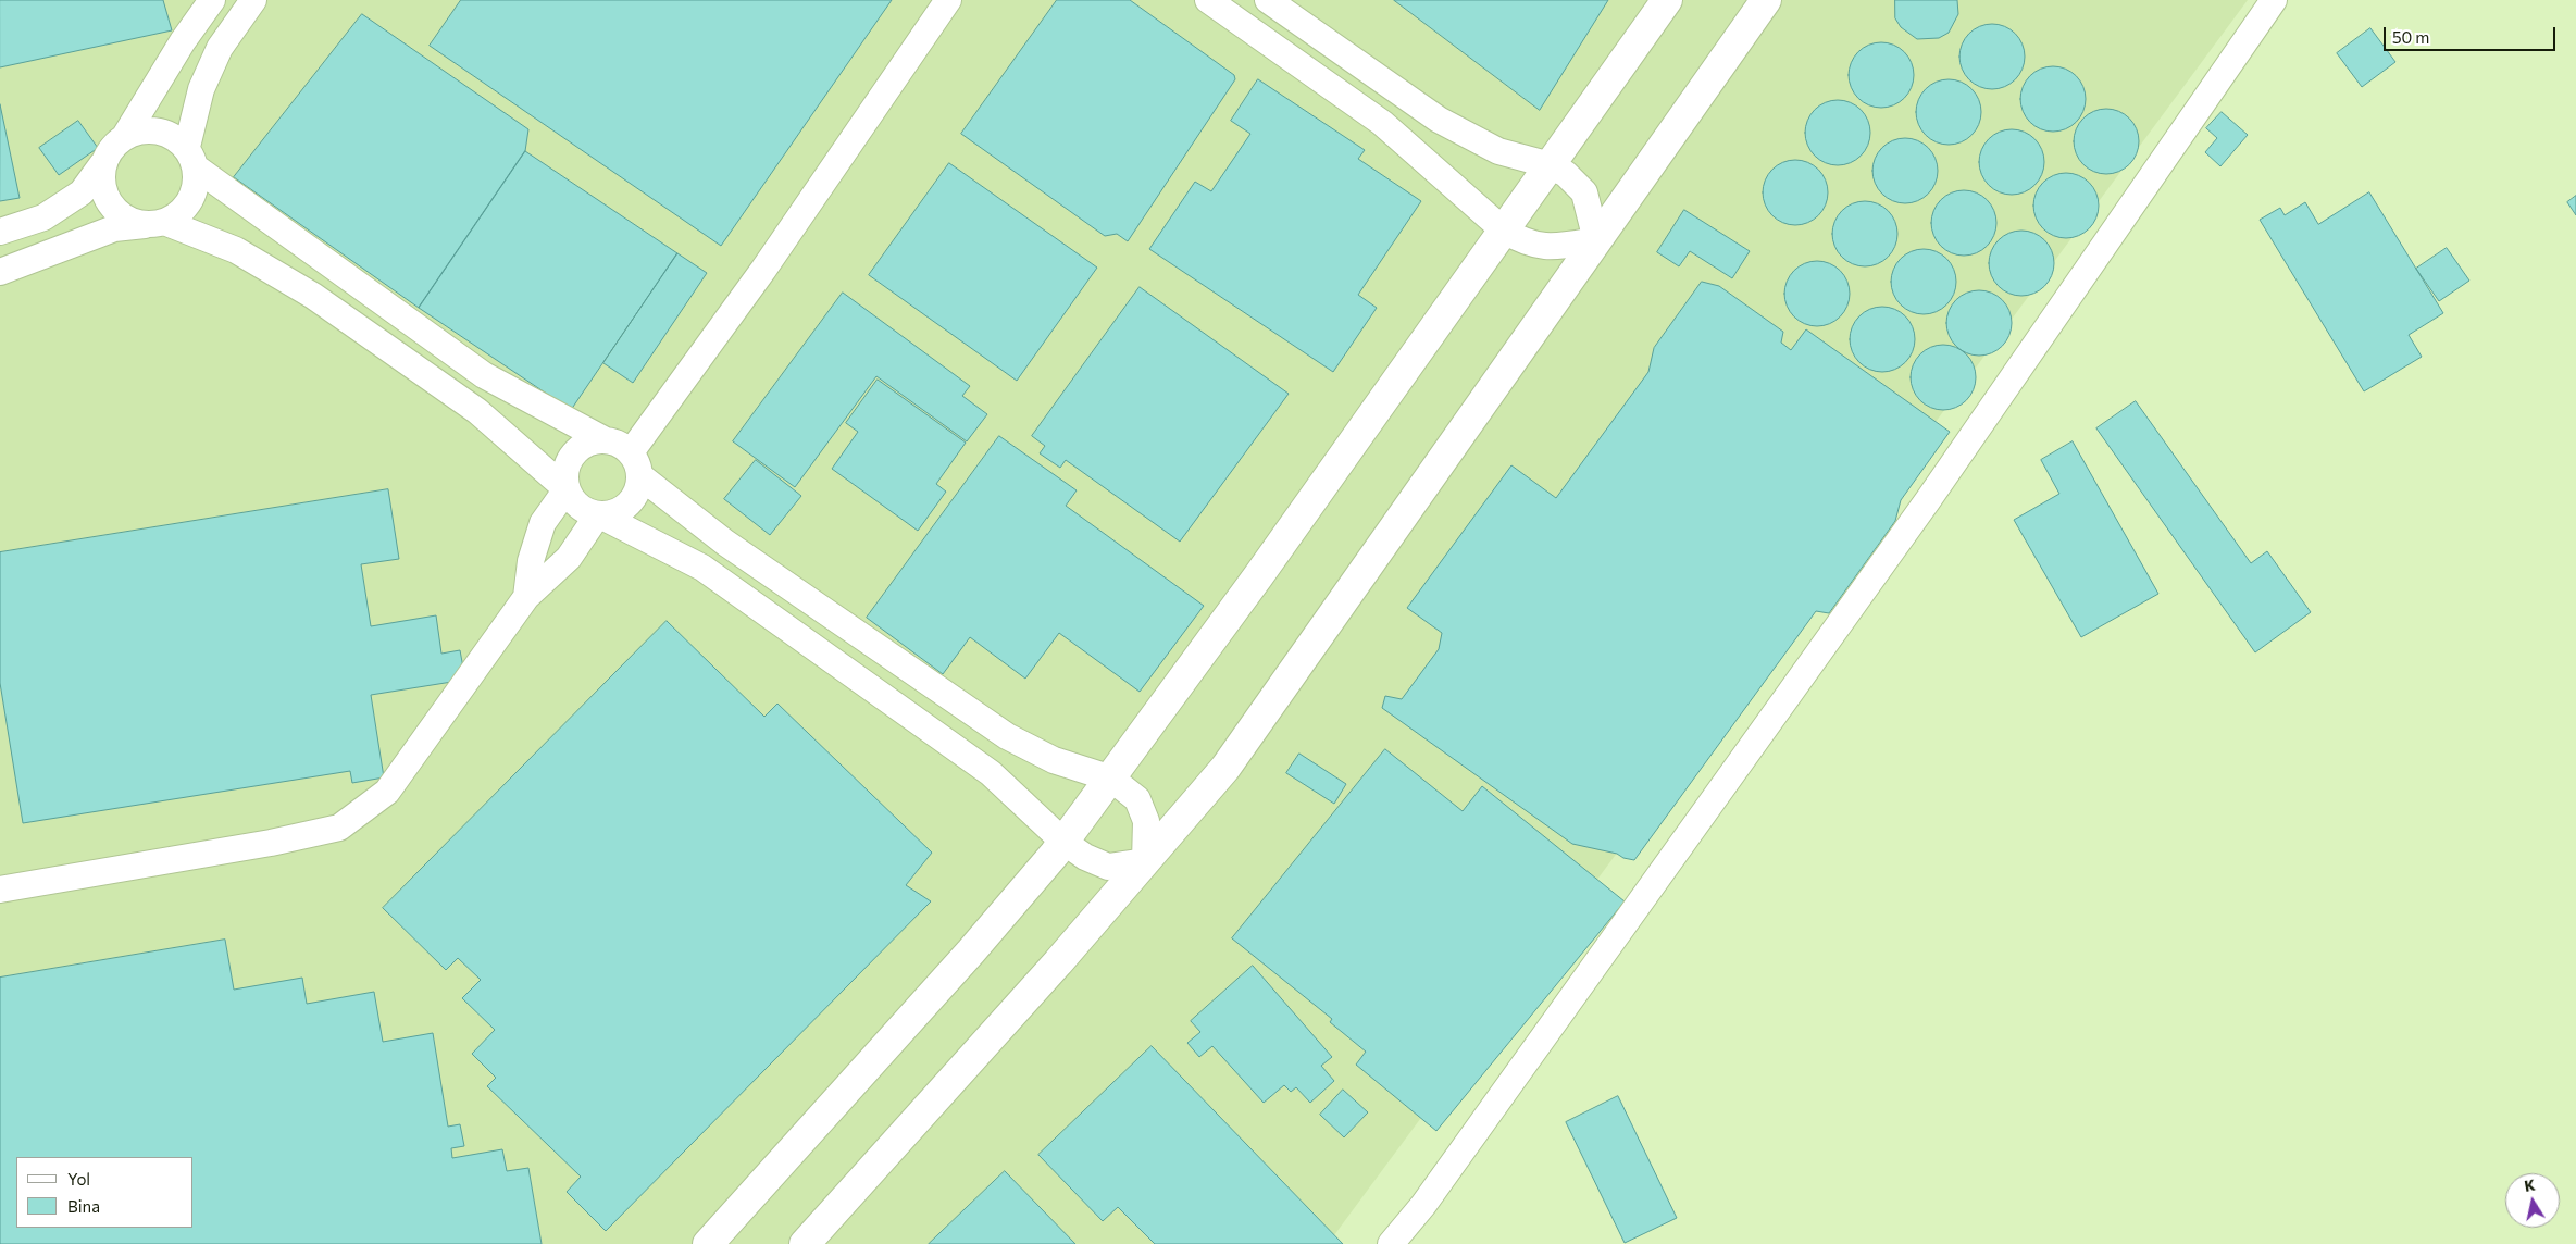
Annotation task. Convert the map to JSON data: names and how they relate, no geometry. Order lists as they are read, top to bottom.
{
  "legend": ["Yol", "Bina"],
  "scale_bar": "50 m",
  "north": "top"
}
